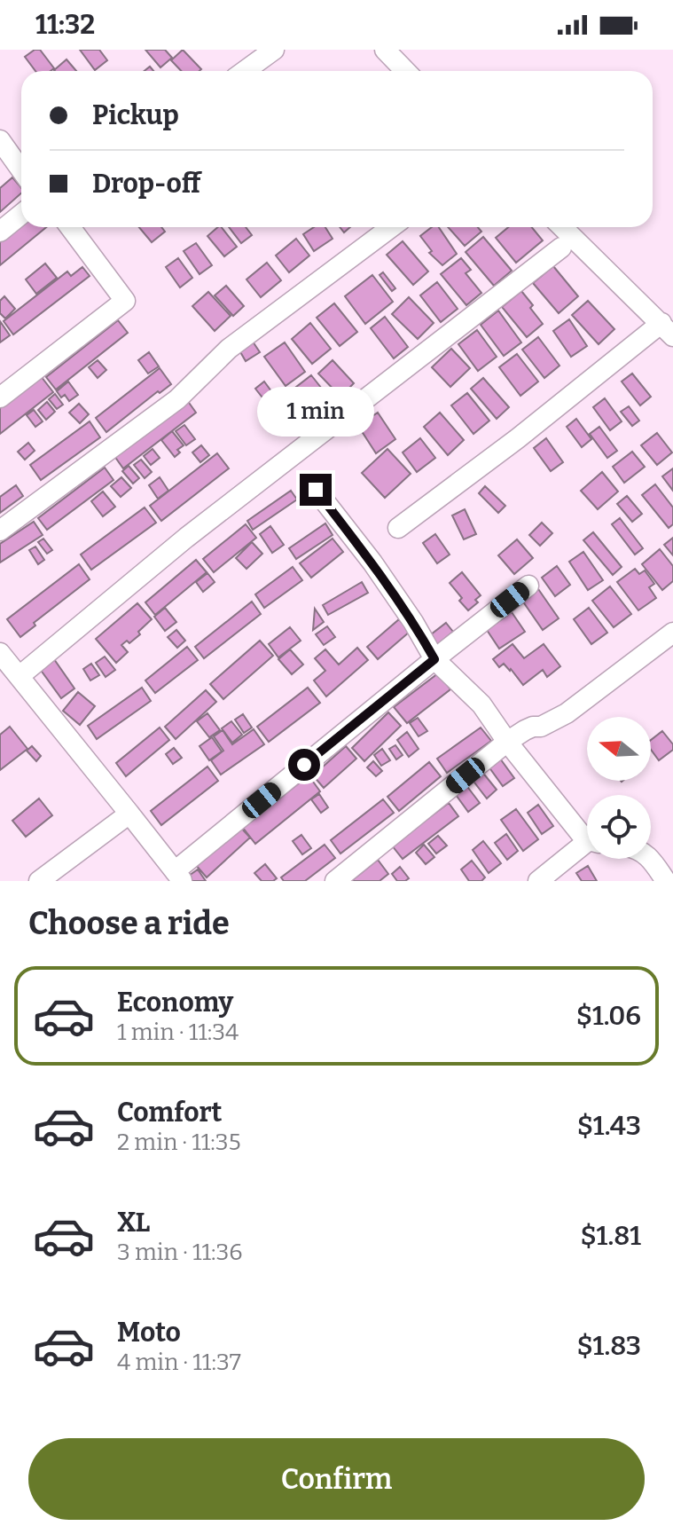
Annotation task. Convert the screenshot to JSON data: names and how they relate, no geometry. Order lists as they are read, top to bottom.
{
  "north": "left",
  "page": {
    "status": "11:32",
    "banner": ["Pickup", "Drop-off"],
    "bubble": "1 min",
    "heading": "Choose a ride",
    "list": [
      {
        "name": "Economy",
        "note": "1 min · 11:34",
        "value": "$1.06"
      },
      {
        "name": "Comfort",
        "note": "2 min · 11:35",
        "value": "$1.43"
      },
      {
        "name": "XL",
        "note": "3 min · 11:36",
        "value": "$1.81"
      },
      {
        "name": "Moto",
        "note": "4 min · 11:37",
        "value": "$1.83"
      }
    ],
    "buttons": "Confirm"
  }
}
